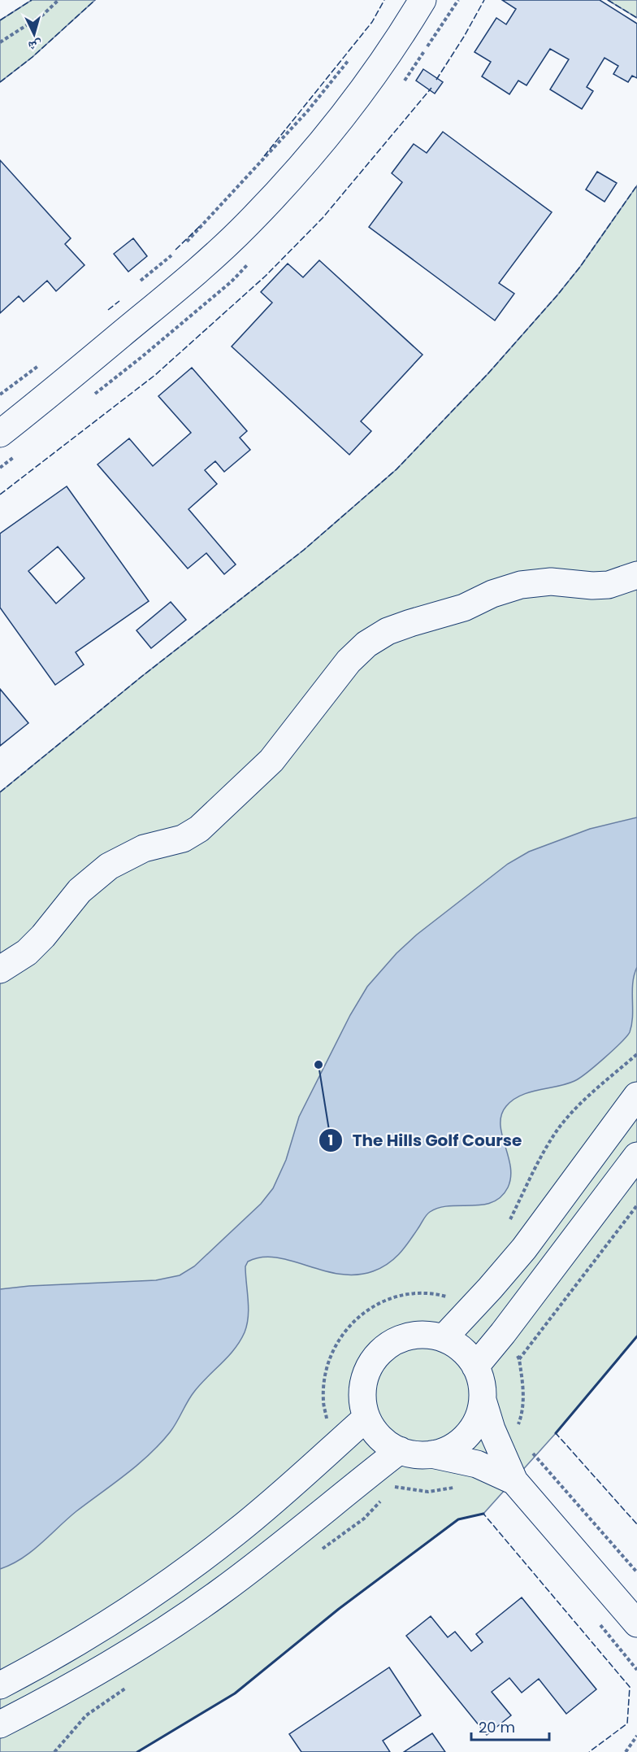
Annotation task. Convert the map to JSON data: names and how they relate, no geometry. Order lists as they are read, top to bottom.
{
  "places": ["The Hills Golf Course"],
  "scale_bar": "20 m",
  "north": "bottom"
}
